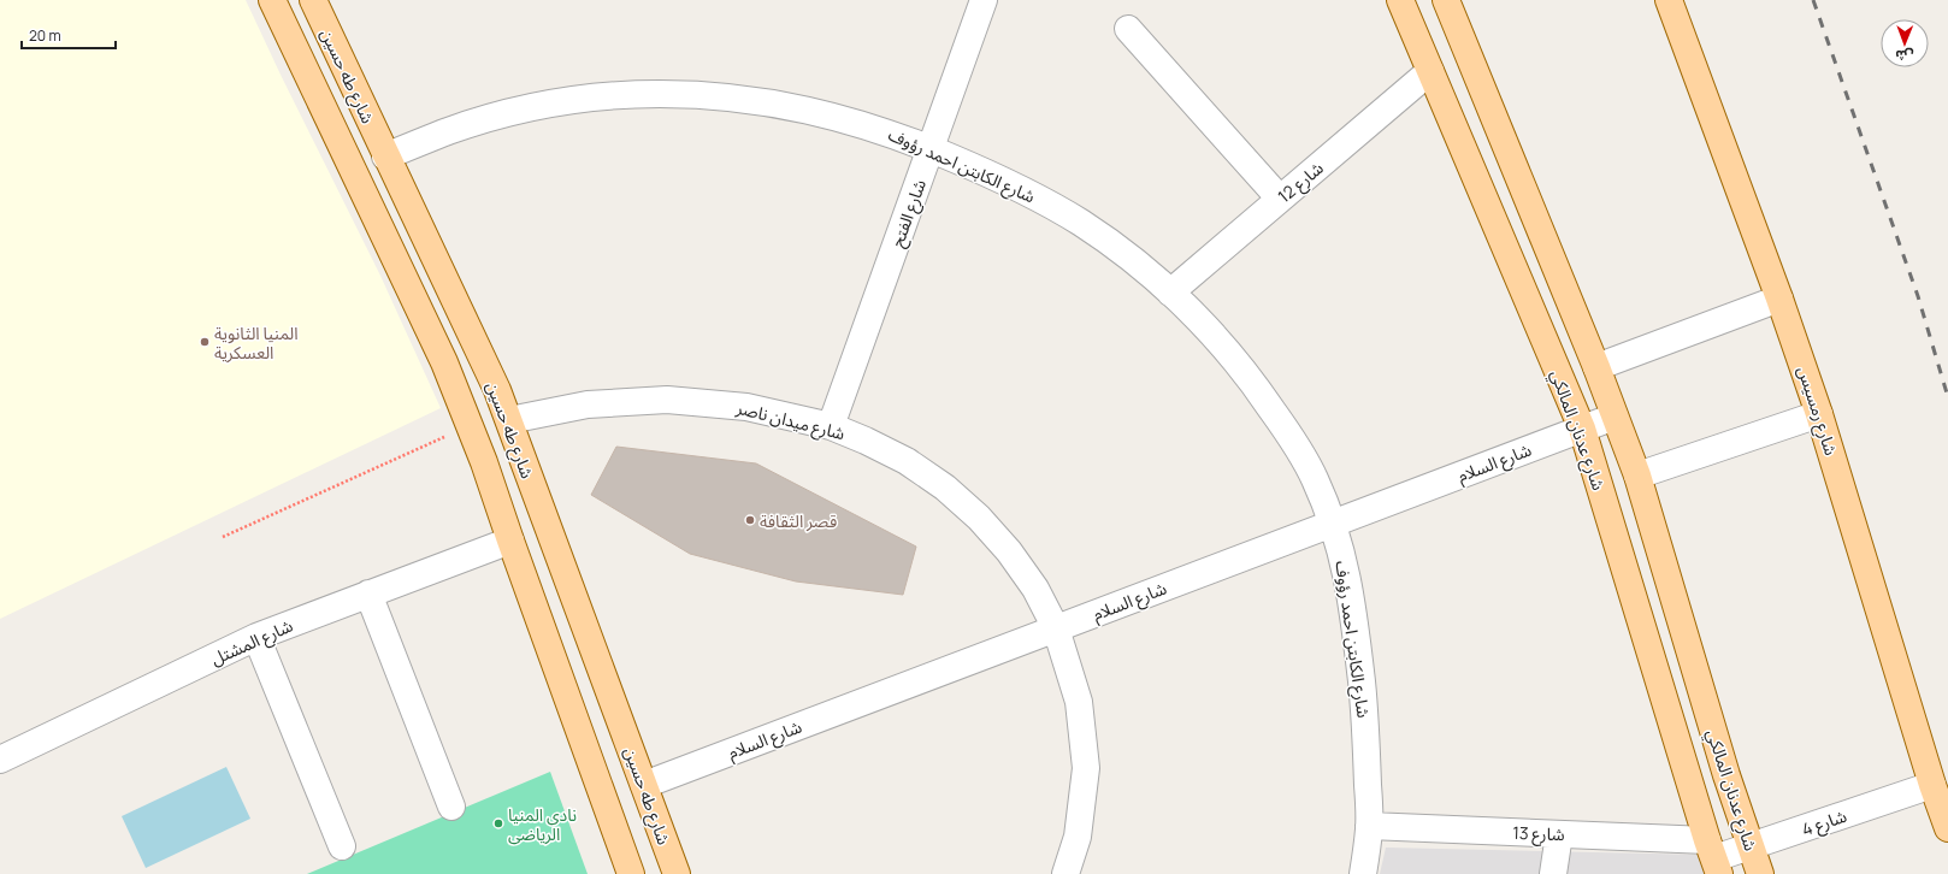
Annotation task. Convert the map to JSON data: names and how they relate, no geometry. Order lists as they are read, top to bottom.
{
  "streets": {
    "main road": ["شارع طه حسين", "شارع رمسيس", "شارع عدنان المالكي"],
    "street": [
      "شارع الكابتن احمد رؤوف",
      "شارع 12",
      "شارع الفتح",
      "شارع ميدان ناصر",
      "شارع السلام",
      "شارع المشتل",
      "شارع 4",
      "شارع 13"
    ]
  },
  "crossings": [
    ["شارع طه حسين", "شارع الكابتن احمد رؤوف"],
    ["شارع طه حسين", "شارع ميدان ناصر"],
    ["شارع طه حسين", "شارع السلام"],
    ["شارع الكابتن احمد رؤوف", "شارع 12"],
    ["شارع الكابتن احمد رؤوف", "شارع الفتح"],
    ["شارع الكابتن احمد رؤوف", "شارع السلام"],
    ["شارع الكابتن احمد رؤوف", "شارع 13"],
    ["شارع 12", "شارع عدنان المالكي"],
    ["شارع الفتح", "شارع ميدان ناصر"],
    ["شارع رمسيس", "شارع 4"],
    ["شارع ميدان ناصر", "شارع السلام"],
    ["شارع عدنان المالكي", "شارع السلام"],
    ["شارع عدنان المالكي", "شارع 4"],
    ["شارع عدنان المالكي", "شارع 13"],
    ["شارع 4", "شارع 13"]
  ],
  "places": ["المنيا الثانوية العسكرية", "قصر الثقافة", "نادى المنيا الرياضى"],
  "scale_bar": "20 m",
  "north": "bottom"
}
